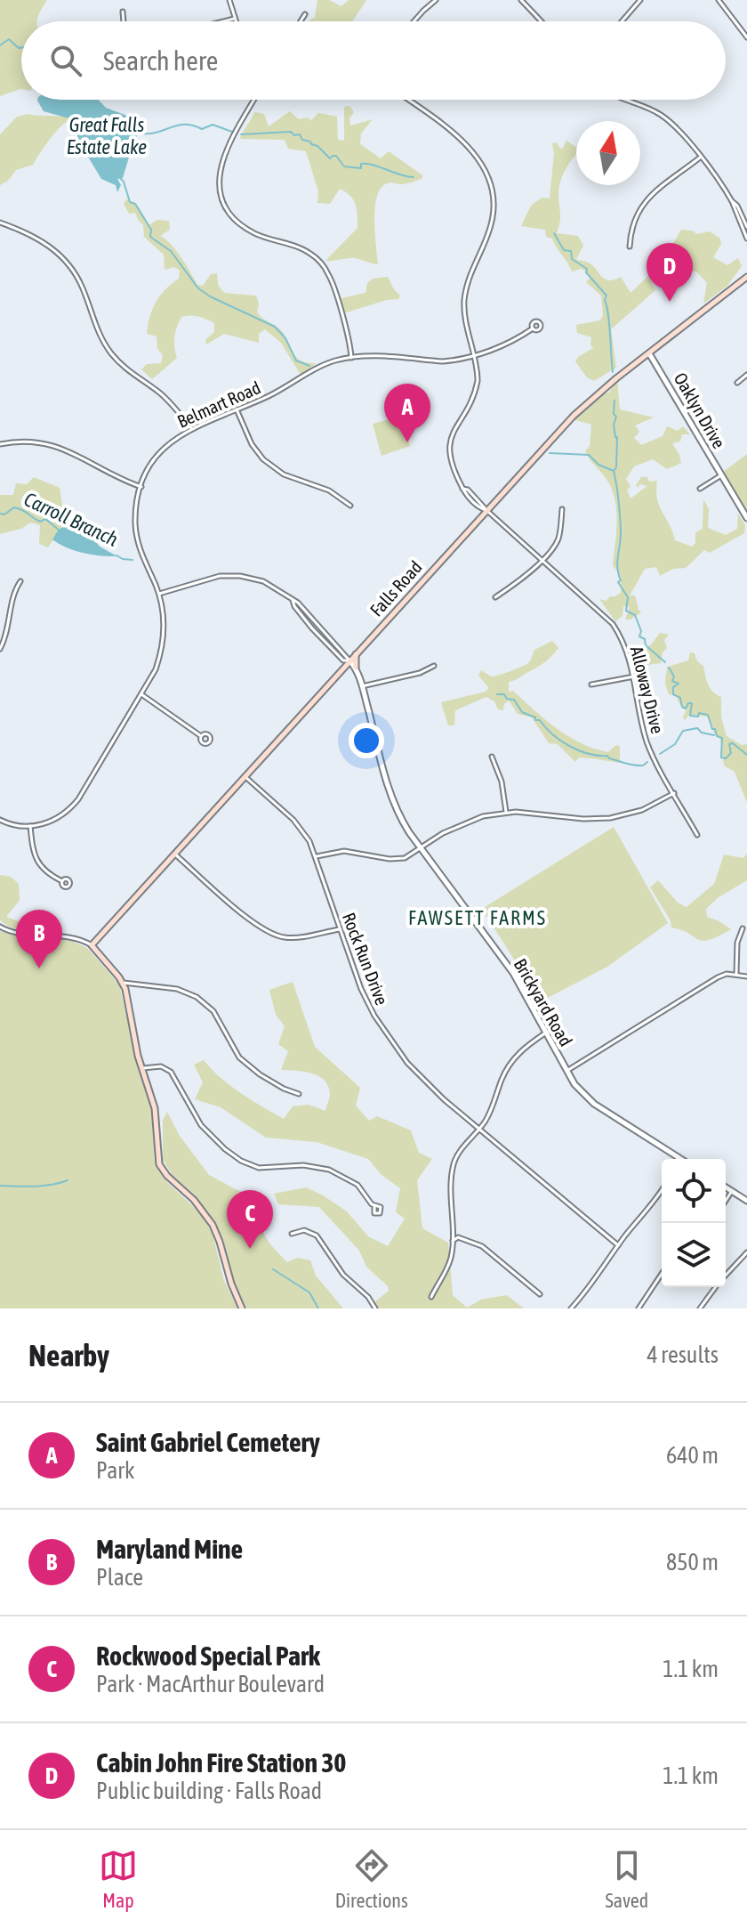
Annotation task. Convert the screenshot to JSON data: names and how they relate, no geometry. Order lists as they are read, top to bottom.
{
  "streets": {
    "main road": ["Falls Road"],
    "street": [
      "Belmart Road",
      "Oaklyn Drive",
      "Alloway Drive",
      "Rock Run Drive",
      "Brickyard Road"
    ]
  },
  "crossings": [
    ["Belmart Road", "Alloway Drive"],
    ["Belmart Road", "Brickyard Road"],
    ["Oaklyn Drive", "Falls Road"],
    ["Falls Road", "Alloway Drive"],
    ["Falls Road", "Rock Run Drive"],
    ["Falls Road", "Brickyard Road"]
  ],
  "districts": ["FAWSETT FARMS"],
  "water": ["Great Falls Estate Lake", "Carroll Branch"],
  "north": "top",
  "page": {
    "search": "Search here",
    "pins": [
      "D",
      "A",
      "B",
      "C"
    ],
    "heading": ["Nearby", "4 results"],
    "list": [
      {
        "mark": "A",
        "name": "Saint Gabriel Cemetery",
        "note": "Park",
        "value": "640 m"
      },
      {
        "mark": "B",
        "name": "Maryland Mine",
        "note": "Place",
        "value": "850 m"
      },
      {
        "mark": "C",
        "name": "Rockwood Special Park",
        "note": "Park · MacArthur Boulevard",
        "value": "1.1 km"
      },
      {
        "mark": "D",
        "name": "Cabin John Fire Station 30",
        "note": "Public building · Falls Road",
        "value": "1.1 km"
      }
    ],
    "nav": ["Map", "Directions", "Saved"]
  }
}
